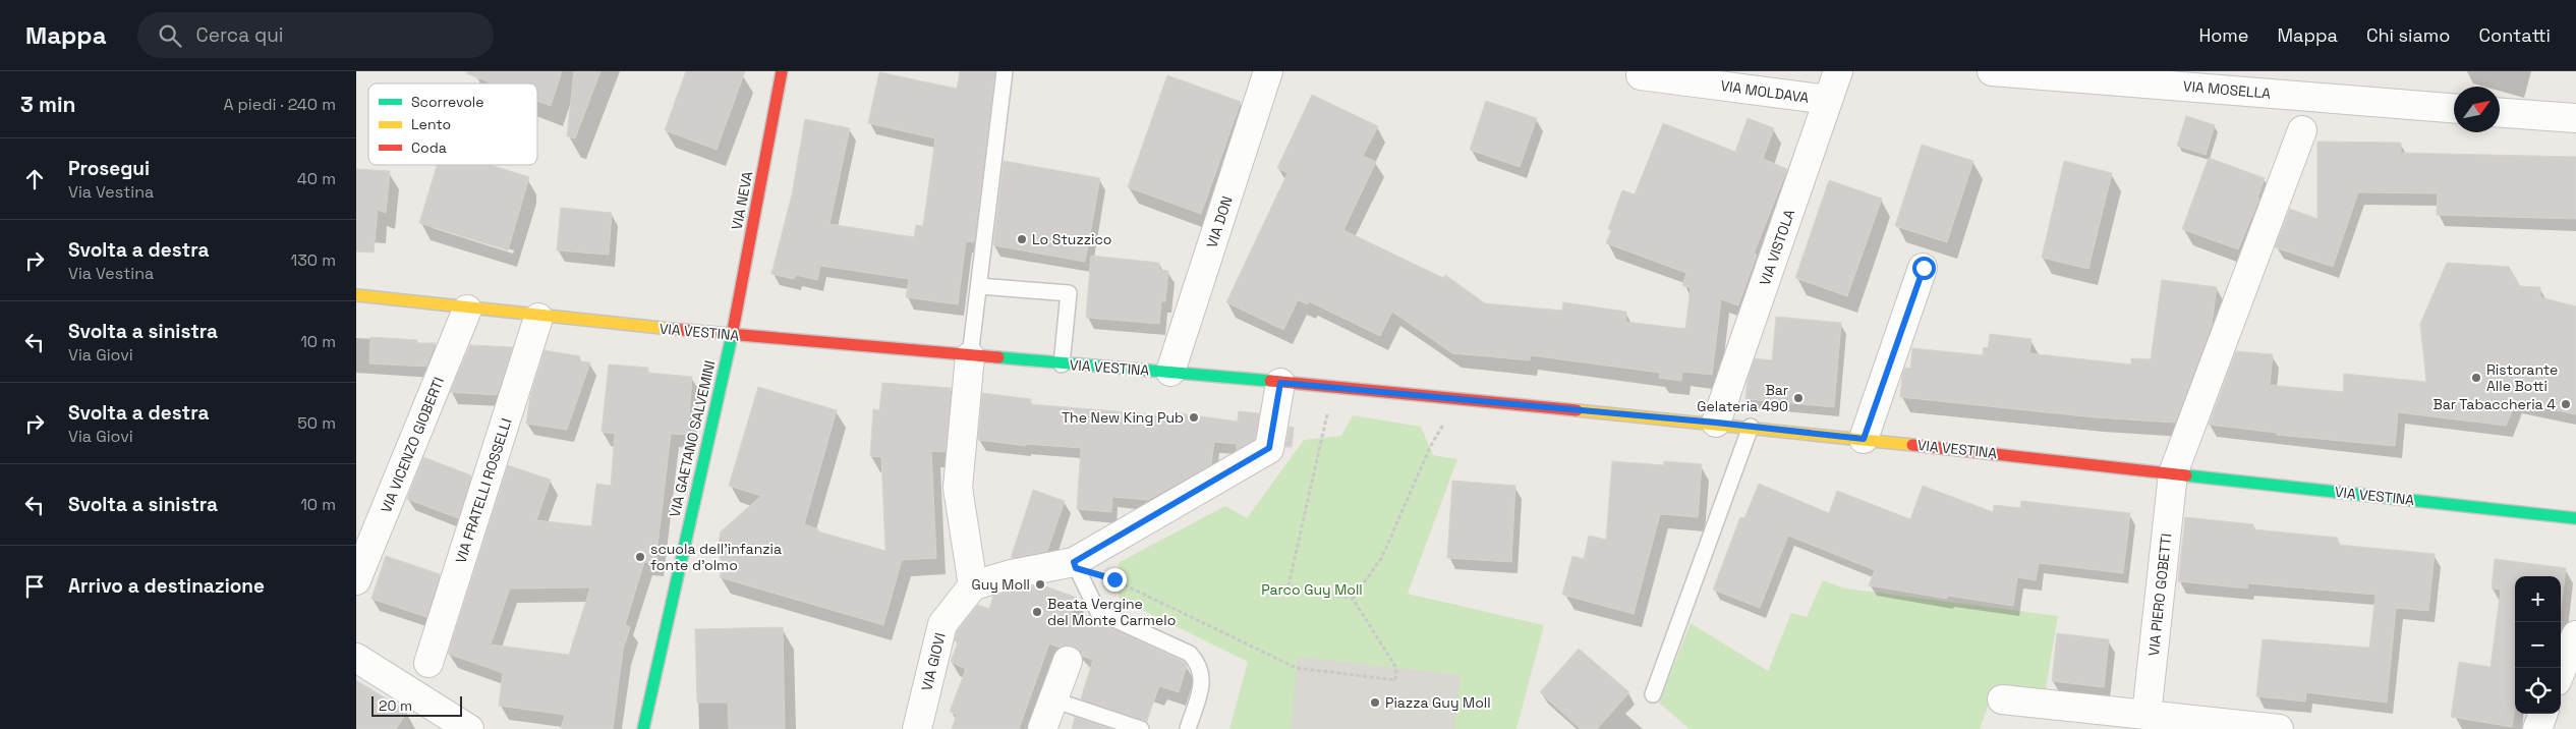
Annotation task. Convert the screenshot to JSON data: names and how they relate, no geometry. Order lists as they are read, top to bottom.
{
  "streets": {
    "main road": ["VIA NEVA", "VIA VESTINA", "VIA GAETANO SALVEMINI"],
    "street": [
      "VIA MOSELLA",
      "VIA MOLDAVA",
      "VIA DON",
      "VIA VISTOLA",
      "VIA VICENZO GIOBERTI",
      "VIA FRATELLI ROSSELLI",
      "VIA PIERO GOBETTI",
      "VIA GIOVI"
    ]
  },
  "crossings": [
    ["VIA MOLDAVA", "VIA VISTOLA"],
    ["VIA NEVA", "VIA VESTINA"],
    ["VIA NEVA", "VIA GAETANO SALVEMINI"],
    ["VIA DON", "VIA VESTINA"],
    ["VIA VISTOLA", "VIA VESTINA"],
    ["VIA VESTINA", "VIA GAETANO SALVEMINI"],
    ["VIA VESTINA", "VIA VICENZO GIOBERTI"],
    ["VIA VESTINA", "VIA FRATELLI ROSSELLI"],
    ["VIA VESTINA", "VIA PIERO GOBETTI"]
  ],
  "parks": ["Parco Guy Moll"],
  "places": [
    "Lo Stuzzico",
    "Ristorante Alle Botti",
    "Bar Gelateria 490",
    "Bar Tabaccheria 4",
    "The New King Pub",
    "scuola dell'infanzia fonte d'olmo",
    "Guy Moll",
    "Beata Vergine del Monte Carmelo",
    "Piazza Guy Moll"
  ],
  "legend": ["Scorrevole", "Lento", "Coda"],
  "scale_bar": "20 m",
  "north": "top right",
  "page": {
    "header": "Mappa",
    "search": "Cerca qui",
    "nav": [
      "Home",
      "Mappa",
      "Chi siamo",
      "Contatti"
    ],
    "heading": ["3 min", "A piedi · 240 m"],
    "list": [
      ["Prosegui", "Via Vestina", "40 m"],
      ["Svolta a destra", "Via Vestina", "130 m"],
      ["Svolta a sinistra", "Via Giovi", "10 m"],
      ["Svolta a destra", "Via Giovi", "50 m"],
      ["Svolta a sinistra", "10 m"],
      "Arrivo a destinazione"
    ],
    "map_buttons": ["+", "−"],
    "scale": "20 m"
  }
}
